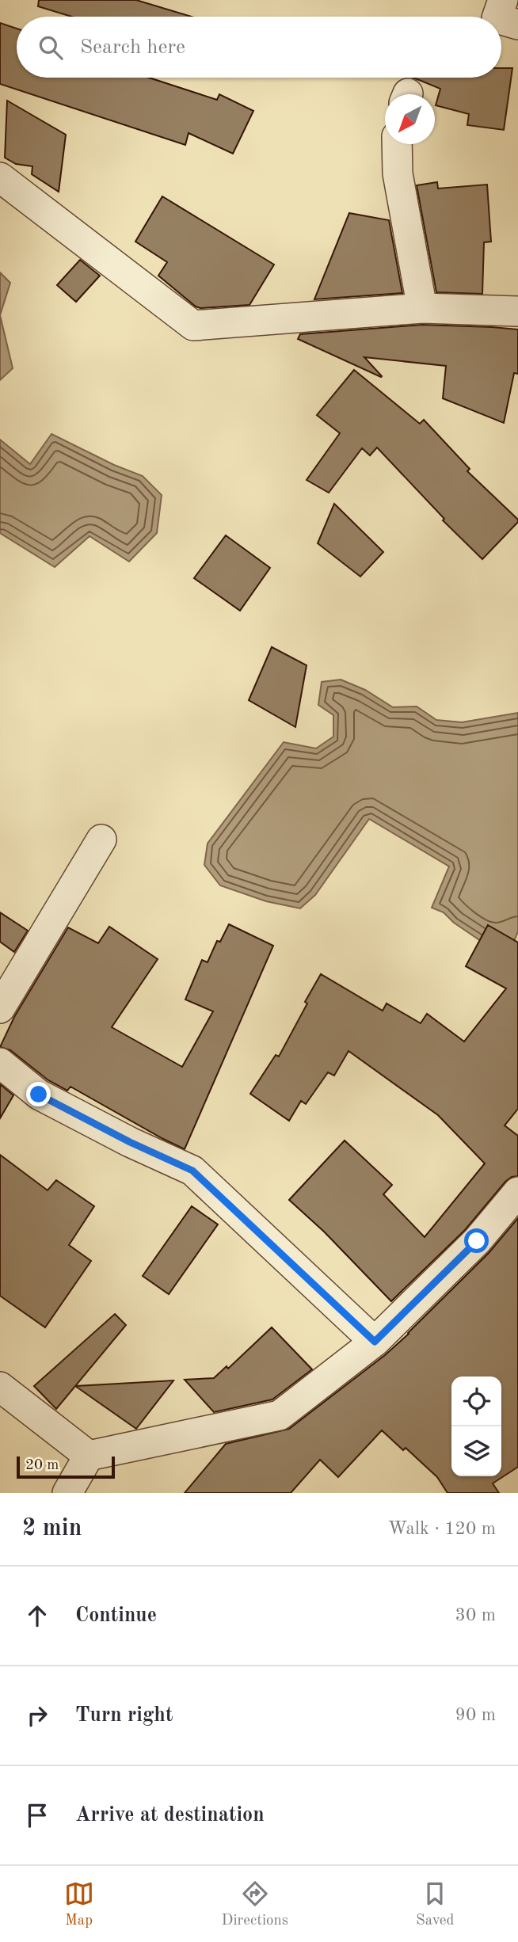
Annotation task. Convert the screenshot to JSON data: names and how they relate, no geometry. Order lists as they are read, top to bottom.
{
  "scale_bar": "20 m",
  "north": "bottom left",
  "page": {
    "search": "Search here",
    "scale": "20 m",
    "heading": ["2 min", "Walk · 120 m"],
    "list": [
      ["Continue", "30 m"],
      ["Turn right", "90 m"],
      "Arrive at destination"
    ],
    "nav": ["Map", "Directions", "Saved"]
  }
}
